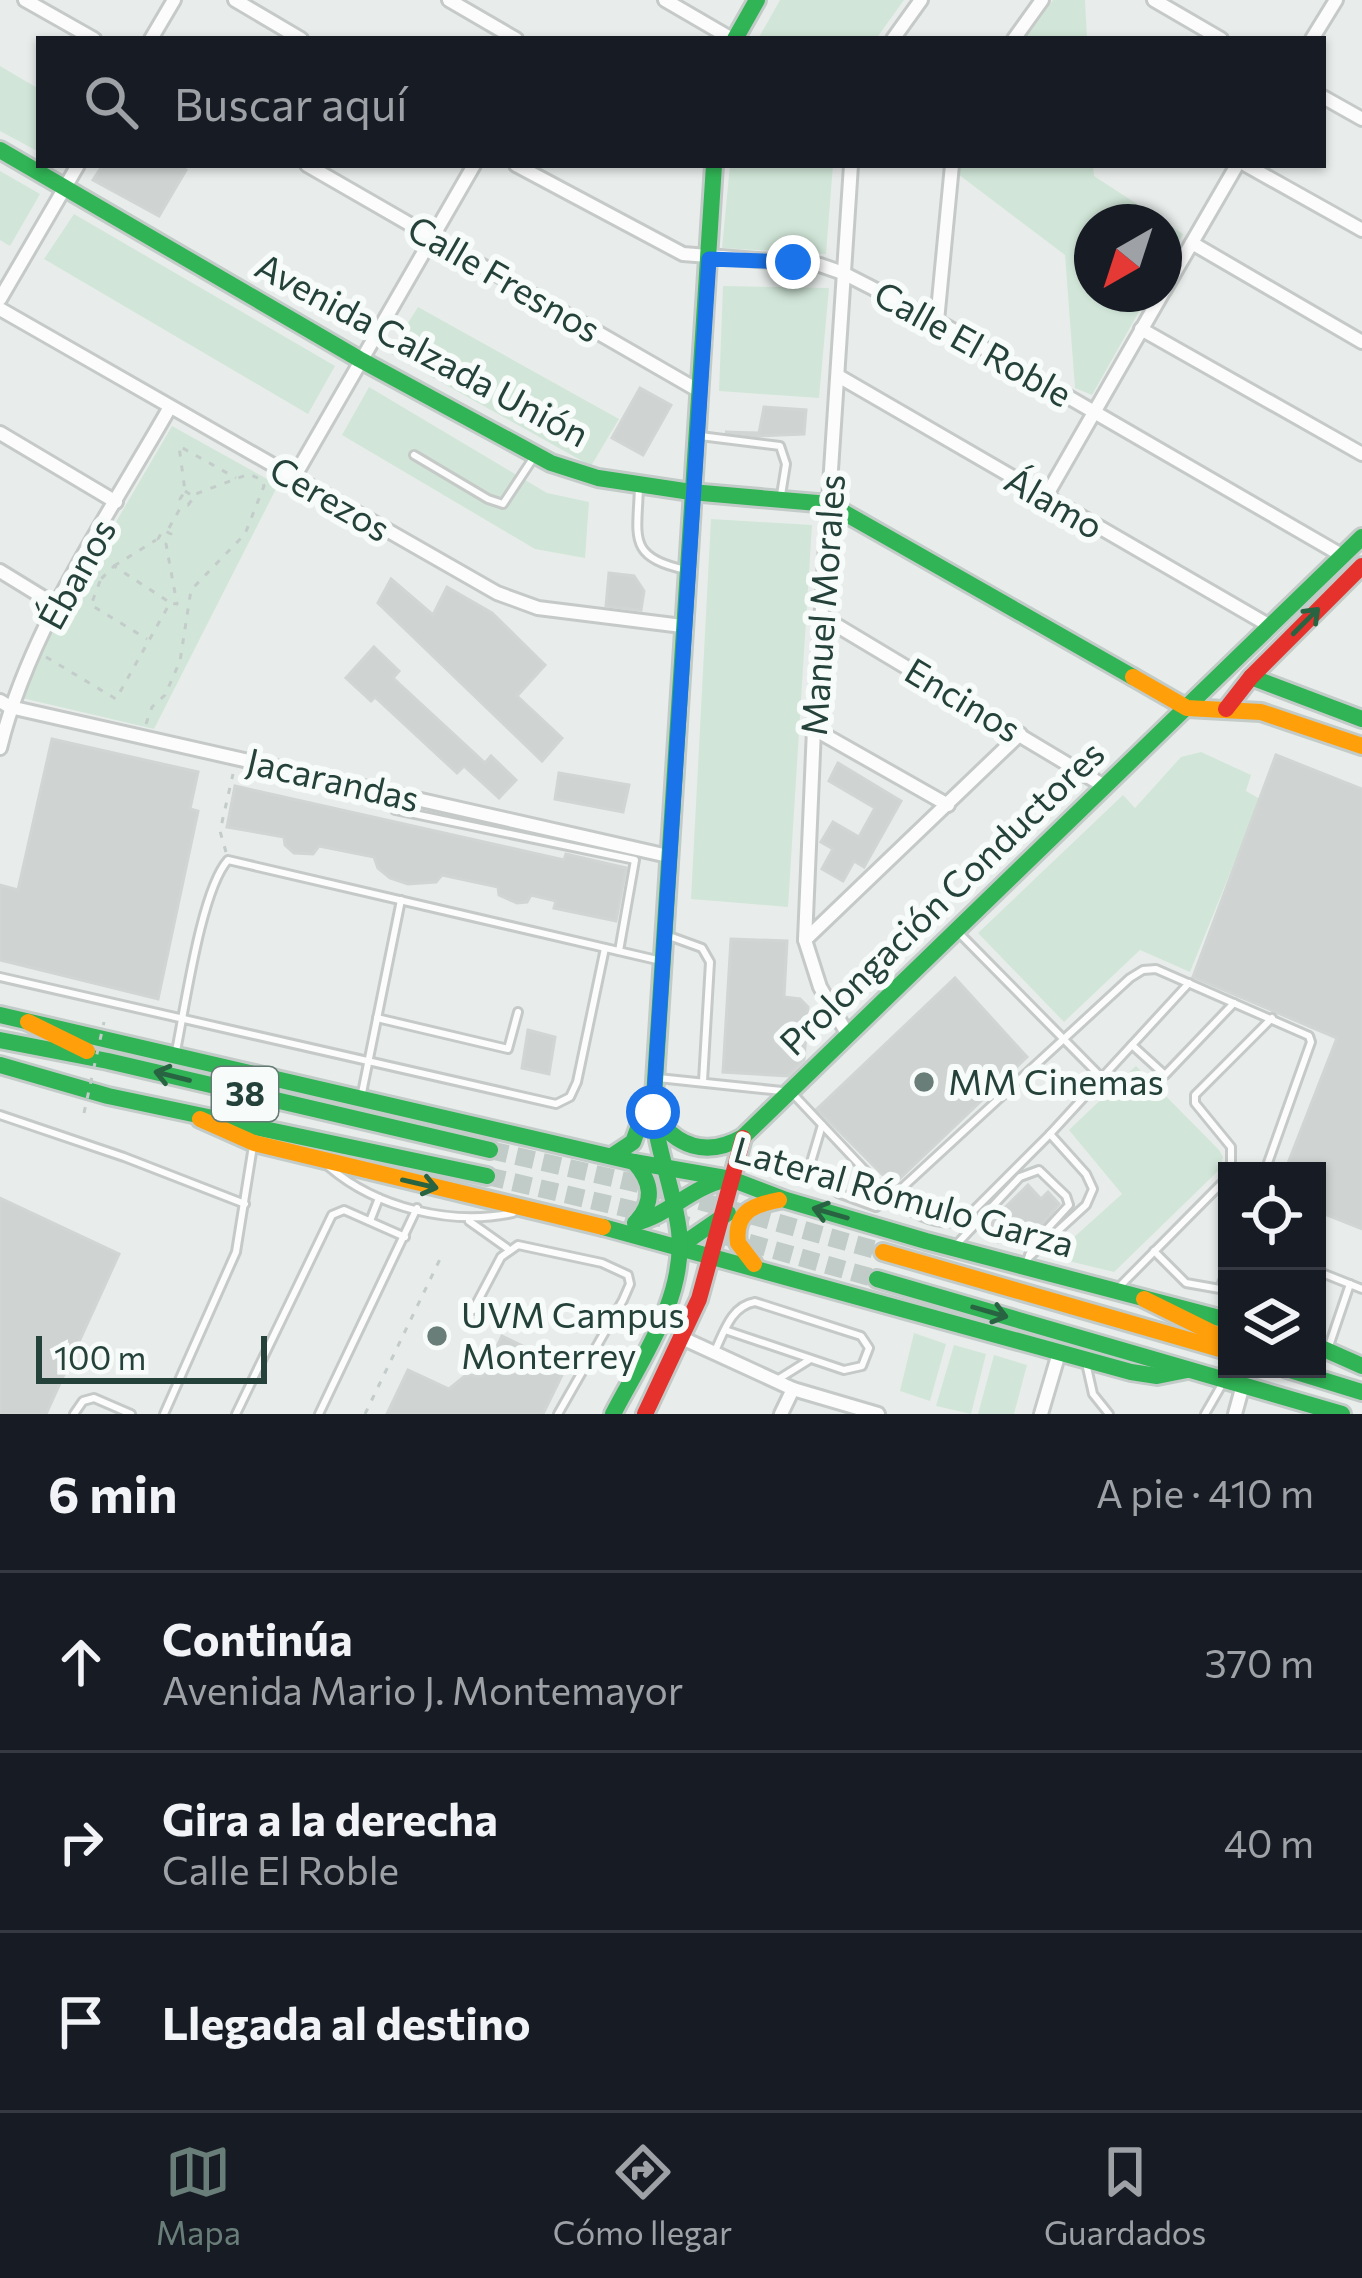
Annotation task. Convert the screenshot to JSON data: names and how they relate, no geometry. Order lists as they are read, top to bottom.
{
  "streets": {
    "main road": [
      "Avenida Calzada Unión",
      "Prolongación Conductores",
      "38",
      "Lateral Rómulo Garza"
    ],
    "street": [
      "Calle Fresnos",
      "Calle El Roble",
      "Cerezos",
      "Álamo",
      "Ébanos",
      "Manuel Morales",
      "Encinos",
      "Jacarandas"
    ]
  },
  "crossings": [
    ["Calle El Roble", "Manuel Morales"],
    ["Calle El Roble", "Prolongación Conductores"],
    ["Avenida Calzada Unión", "Manuel Morales"],
    ["Avenida Calzada Unión", "Prolongación Conductores"],
    ["Cerezos", "Ébanos"],
    ["Álamo", "Manuel Morales"],
    ["Álamo", "Prolongación Conductores"],
    ["Ébanos", "Jacarandas"],
    ["Manuel Morales", "Encinos"],
    ["Manuel Morales", "Prolongación Conductores"],
    ["Encinos", "Prolongación Conductores"]
  ],
  "places": ["MM Cinemas", "UVM Campus Monterrey"],
  "scale_bar": "100 m",
  "north": "bottom left",
  "page": {
    "search": "Buscar aquí",
    "scale": "100 m",
    "heading": ["6 min", "A pie · 410 m"],
    "list": [
      ["Continúa", "Avenida Mario J. Montemayor", "370 m"],
      ["Gira a la derecha", "Calle El Roble", "40 m"],
      "Llegada al destino"
    ],
    "nav": ["Mapa", "Cómo llegar", "Guardados"]
  }
}
